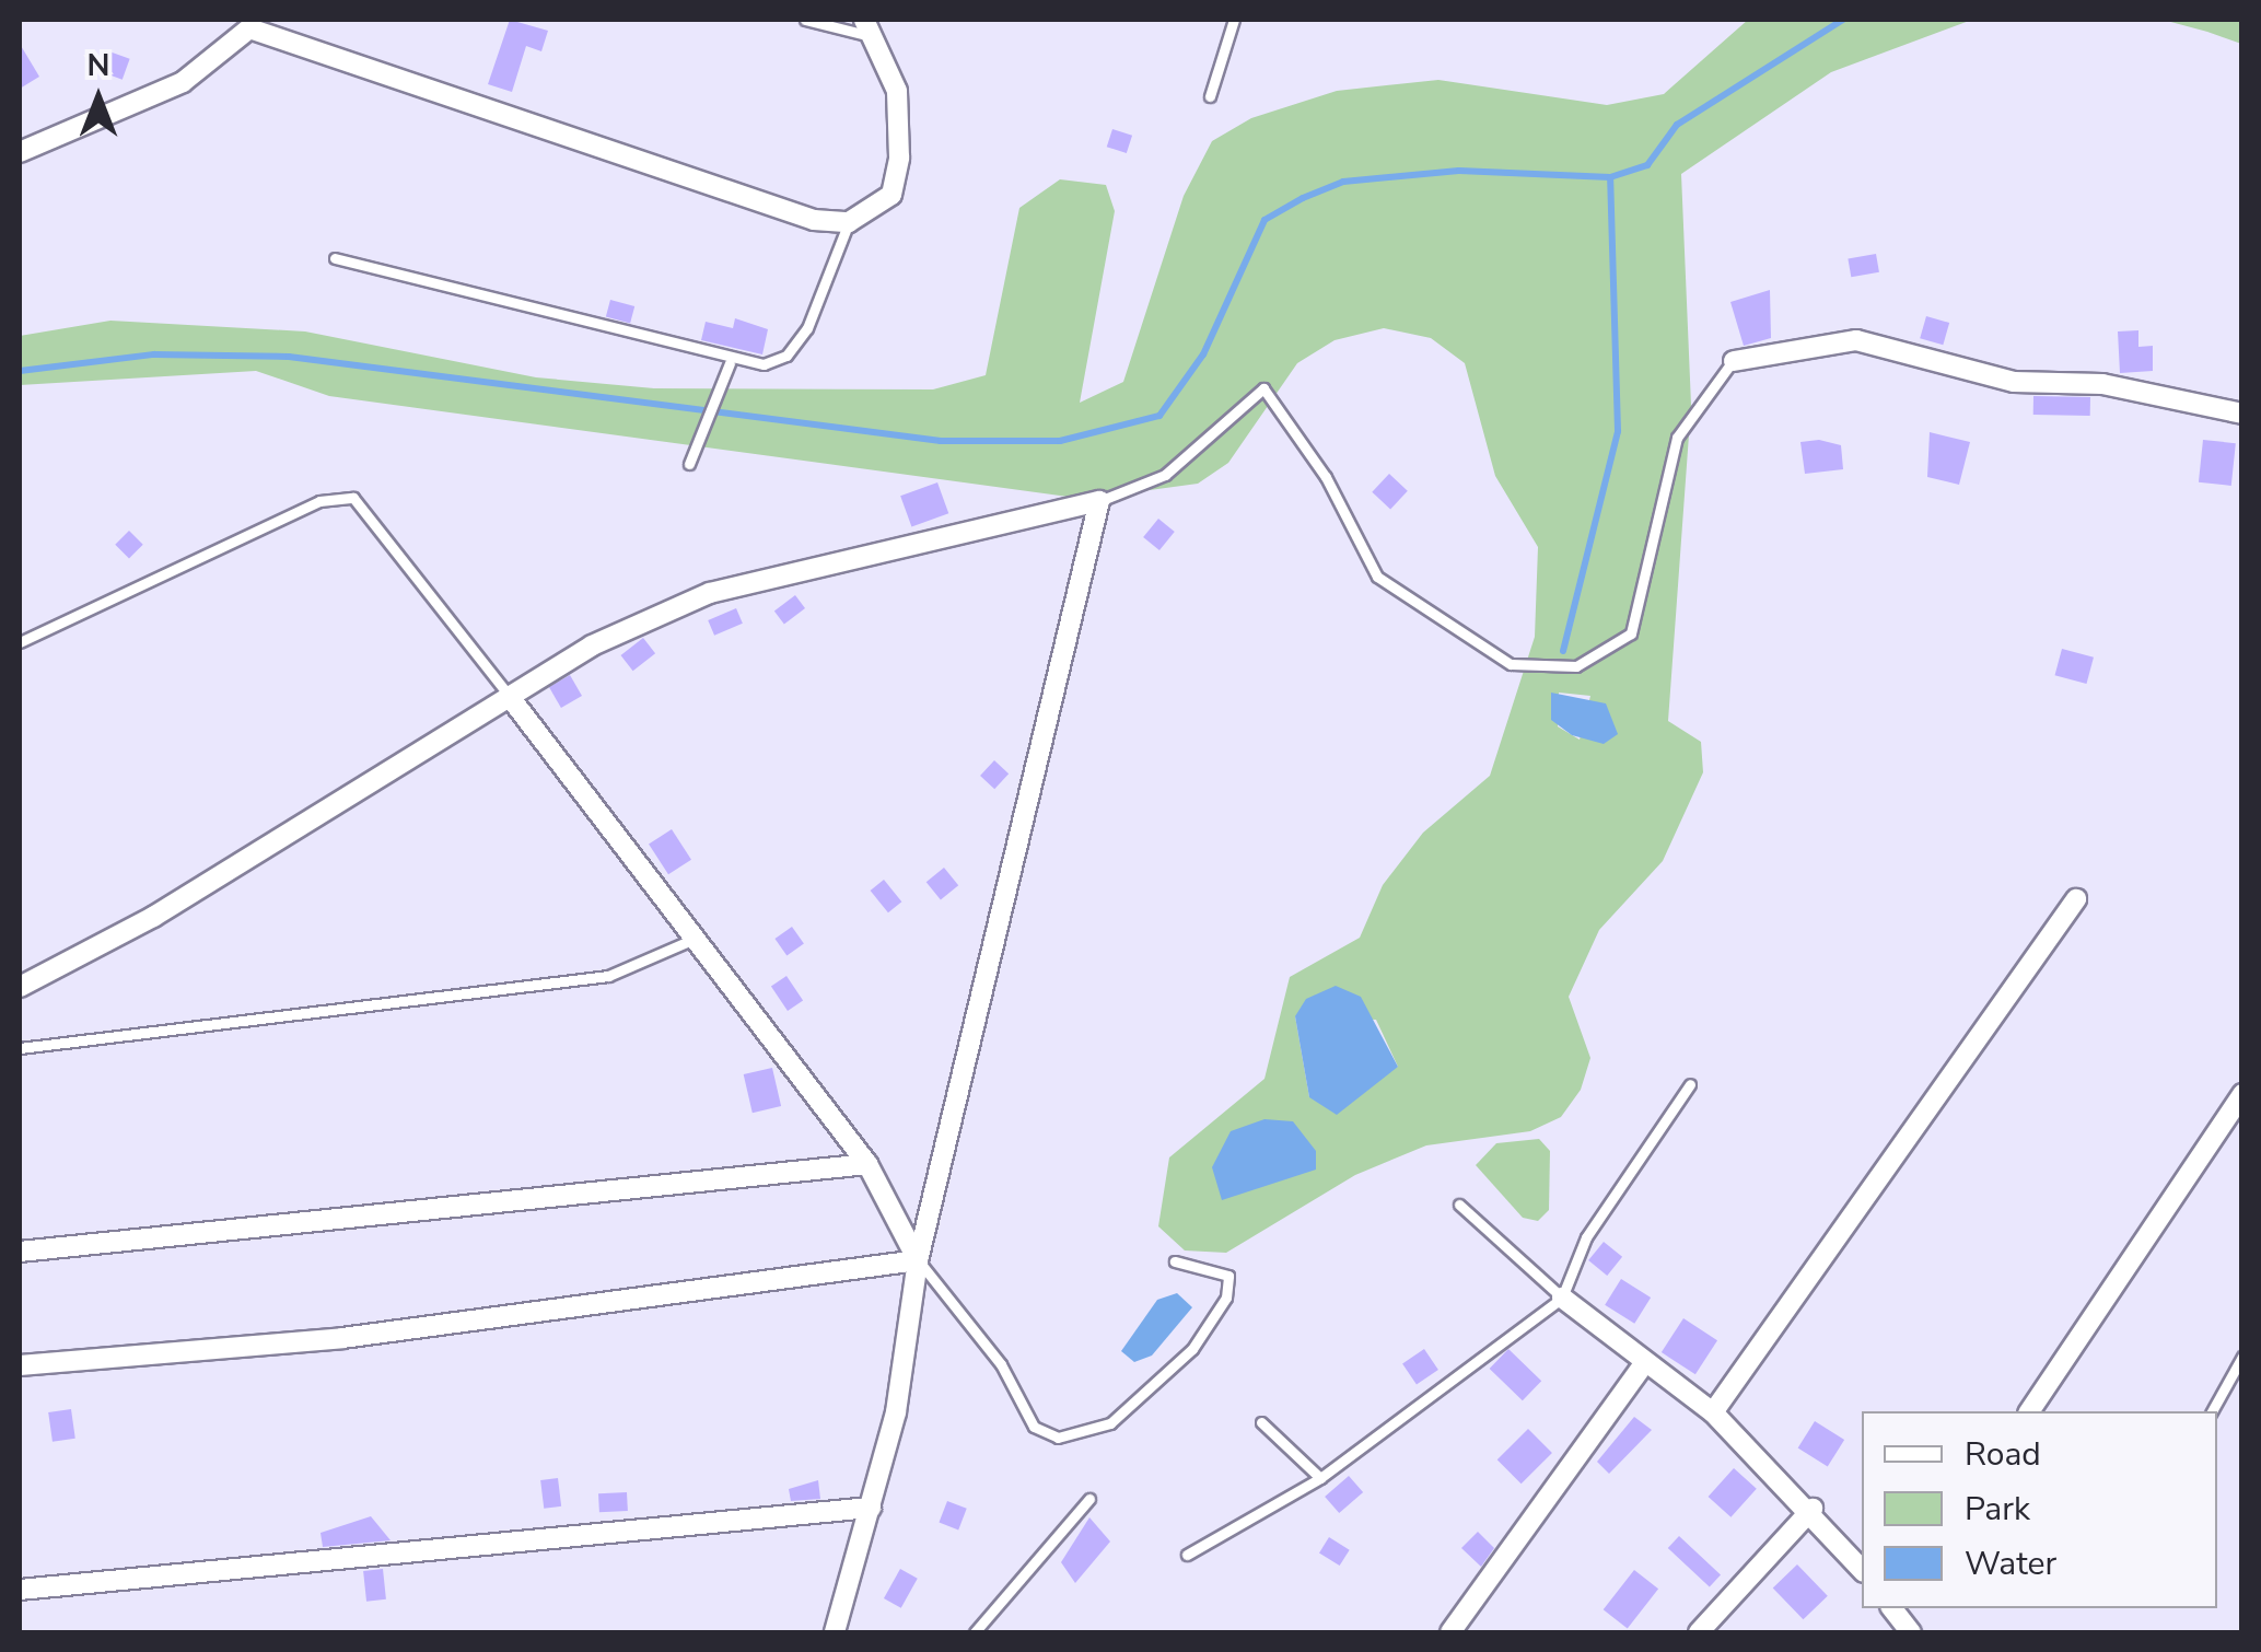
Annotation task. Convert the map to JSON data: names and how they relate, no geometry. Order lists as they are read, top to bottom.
{
  "legend": ["Road", "Park", "Water"],
  "north": "top"
}
